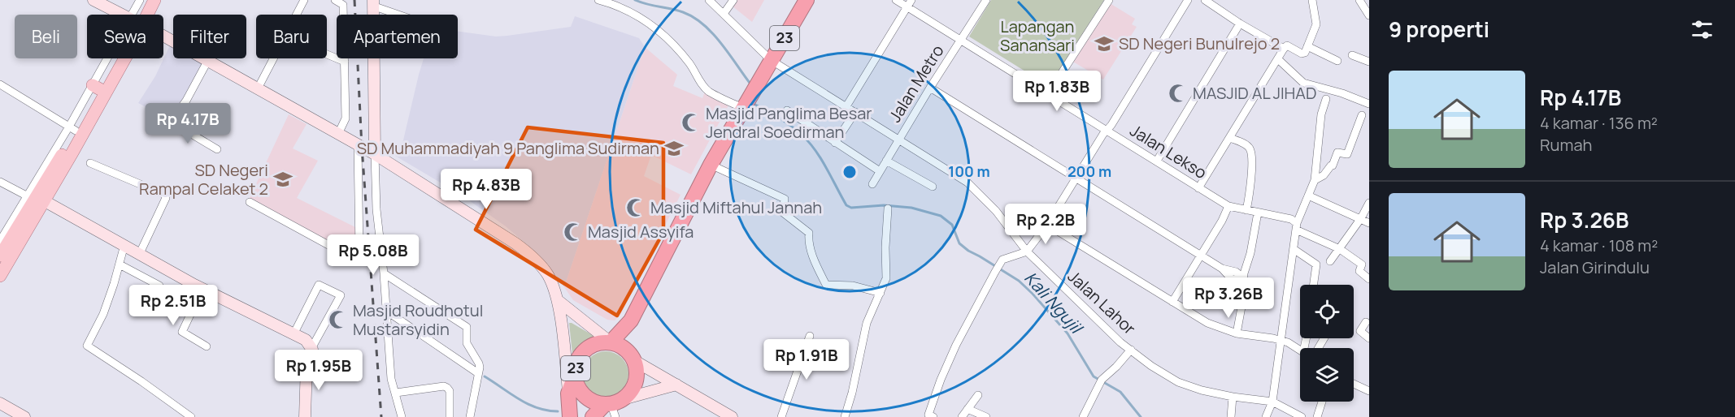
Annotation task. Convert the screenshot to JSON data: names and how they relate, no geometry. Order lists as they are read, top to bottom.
{
  "streets": {
    "highway": ["23"],
    "street": ["Jalan Metro", "Jalan Lekso", "Jalan Lahor"]
  },
  "crossings": [
    ["23", "Jalan Lahor"],
    ["Jalan Metro", "Jalan Lekso"],
    ["Jalan Metro", "Jalan Lahor"]
  ],
  "water": ["Kali Ngujil"],
  "parks": ["Lapangan Sanansari"],
  "places": {
    "school or university": ["SD Negeri Bunulrejo 2", "SD Muhammadiyah 9 Panglima Sudirman", "SD Negeri Rampal Celaket 2"],
    "mosque": [
      "MASJID AL JIHAD",
      "Masjid Panglima Besar Jendral Soedirman",
      "Masjid Miftahul Jannah",
      "Masjid Assyifa",
      "Masjid Roudhotul Mustarsyidin"
    ]
  },
  "page": {
    "heading": "9 properti",
    "chip": [
      "Beli",
      "Sewa",
      "Filter",
      "Baru",
      "Apartemen"
    ],
    "list": [
      {
        "name": "Rp 4.17B",
        "note": "4 kamar · 136 m² · Rumah"
      },
      {
        "name": "Rp 3.26B",
        "note": "4 kamar · 108 m² · Jalan Girindulu"
      }
    ],
    "price": [
      "Rp 1.83B",
      "Rp 4.17B",
      "Rp 4.83B",
      "Rp 2.2B",
      "Rp 5.08B",
      "Rp 3.26B",
      "Rp 2.51B",
      "Rp 1.91B",
      "Rp 1.95B"
    ]
  },
  "rings": ["100 m", "200 m"]
}
